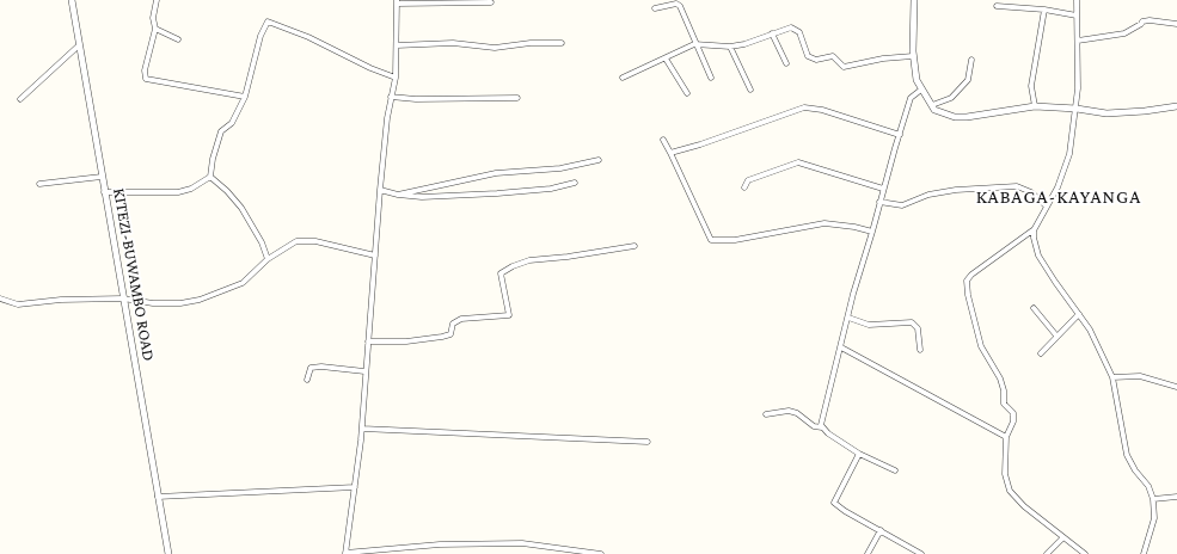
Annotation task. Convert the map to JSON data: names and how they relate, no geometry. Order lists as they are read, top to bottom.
{
  "streets": {
    "street": ["KITEZI-BUWAMBO ROAD"]
  },
  "districts": ["KABAGA-KAYANGA"]
}
